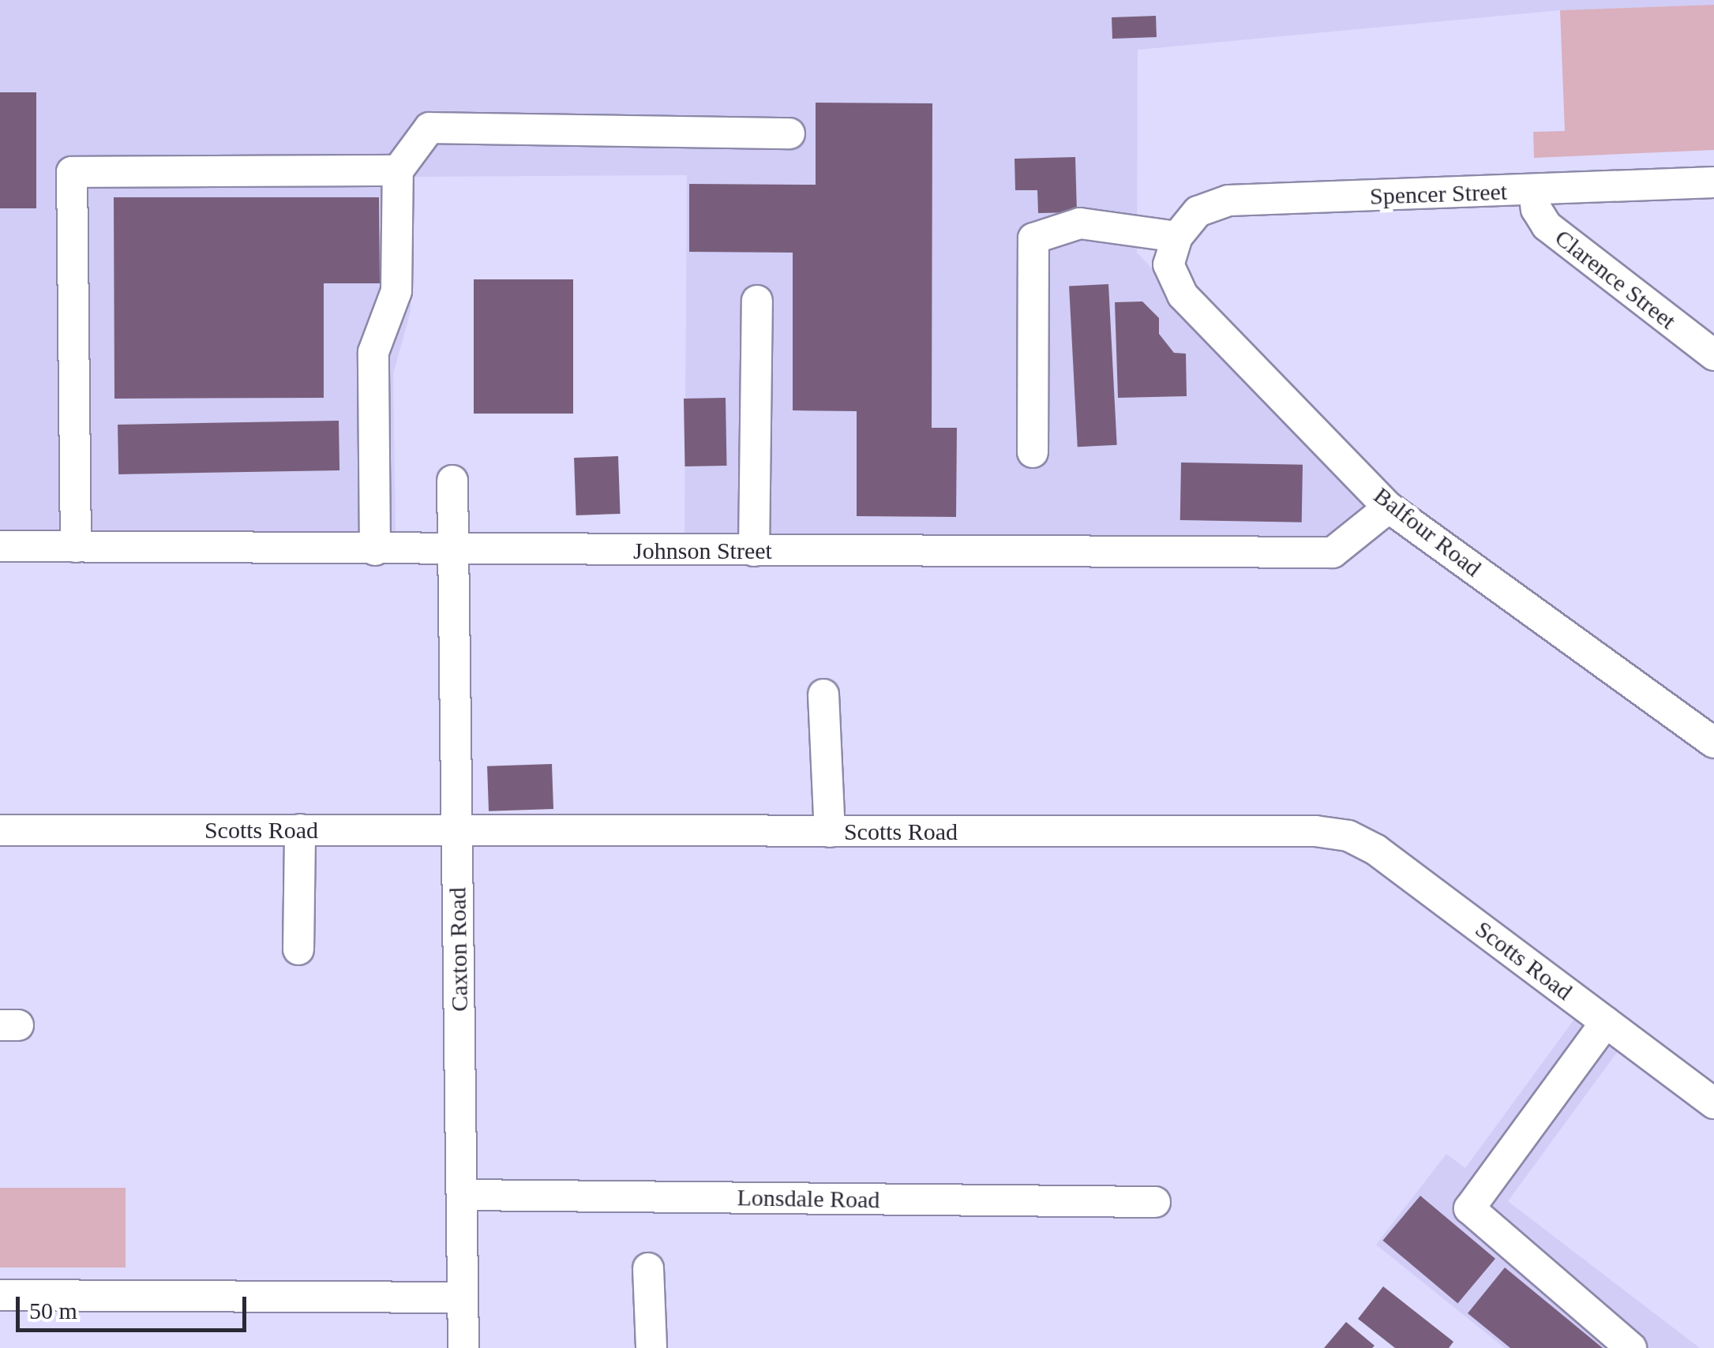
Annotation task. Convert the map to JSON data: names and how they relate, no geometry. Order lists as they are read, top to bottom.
{
  "streets": {
    "street": [
      "Spencer Street",
      "Clarence Street",
      "Balfour Road",
      "Johnson Street",
      "Scotts Road",
      "Caxton Road",
      "Lonsdale Road"
    ]
  },
  "crossings": [
    ["Spencer Street", "Clarence Street"],
    ["Spencer Street", "Balfour Road"],
    ["Balfour Road", "Johnson Street"],
    ["Johnson Street", "Caxton Road"],
    ["Scotts Road", "Caxton Road"],
    ["Caxton Road", "Lonsdale Road"]
  ],
  "scale_bar": "50 m"
}
